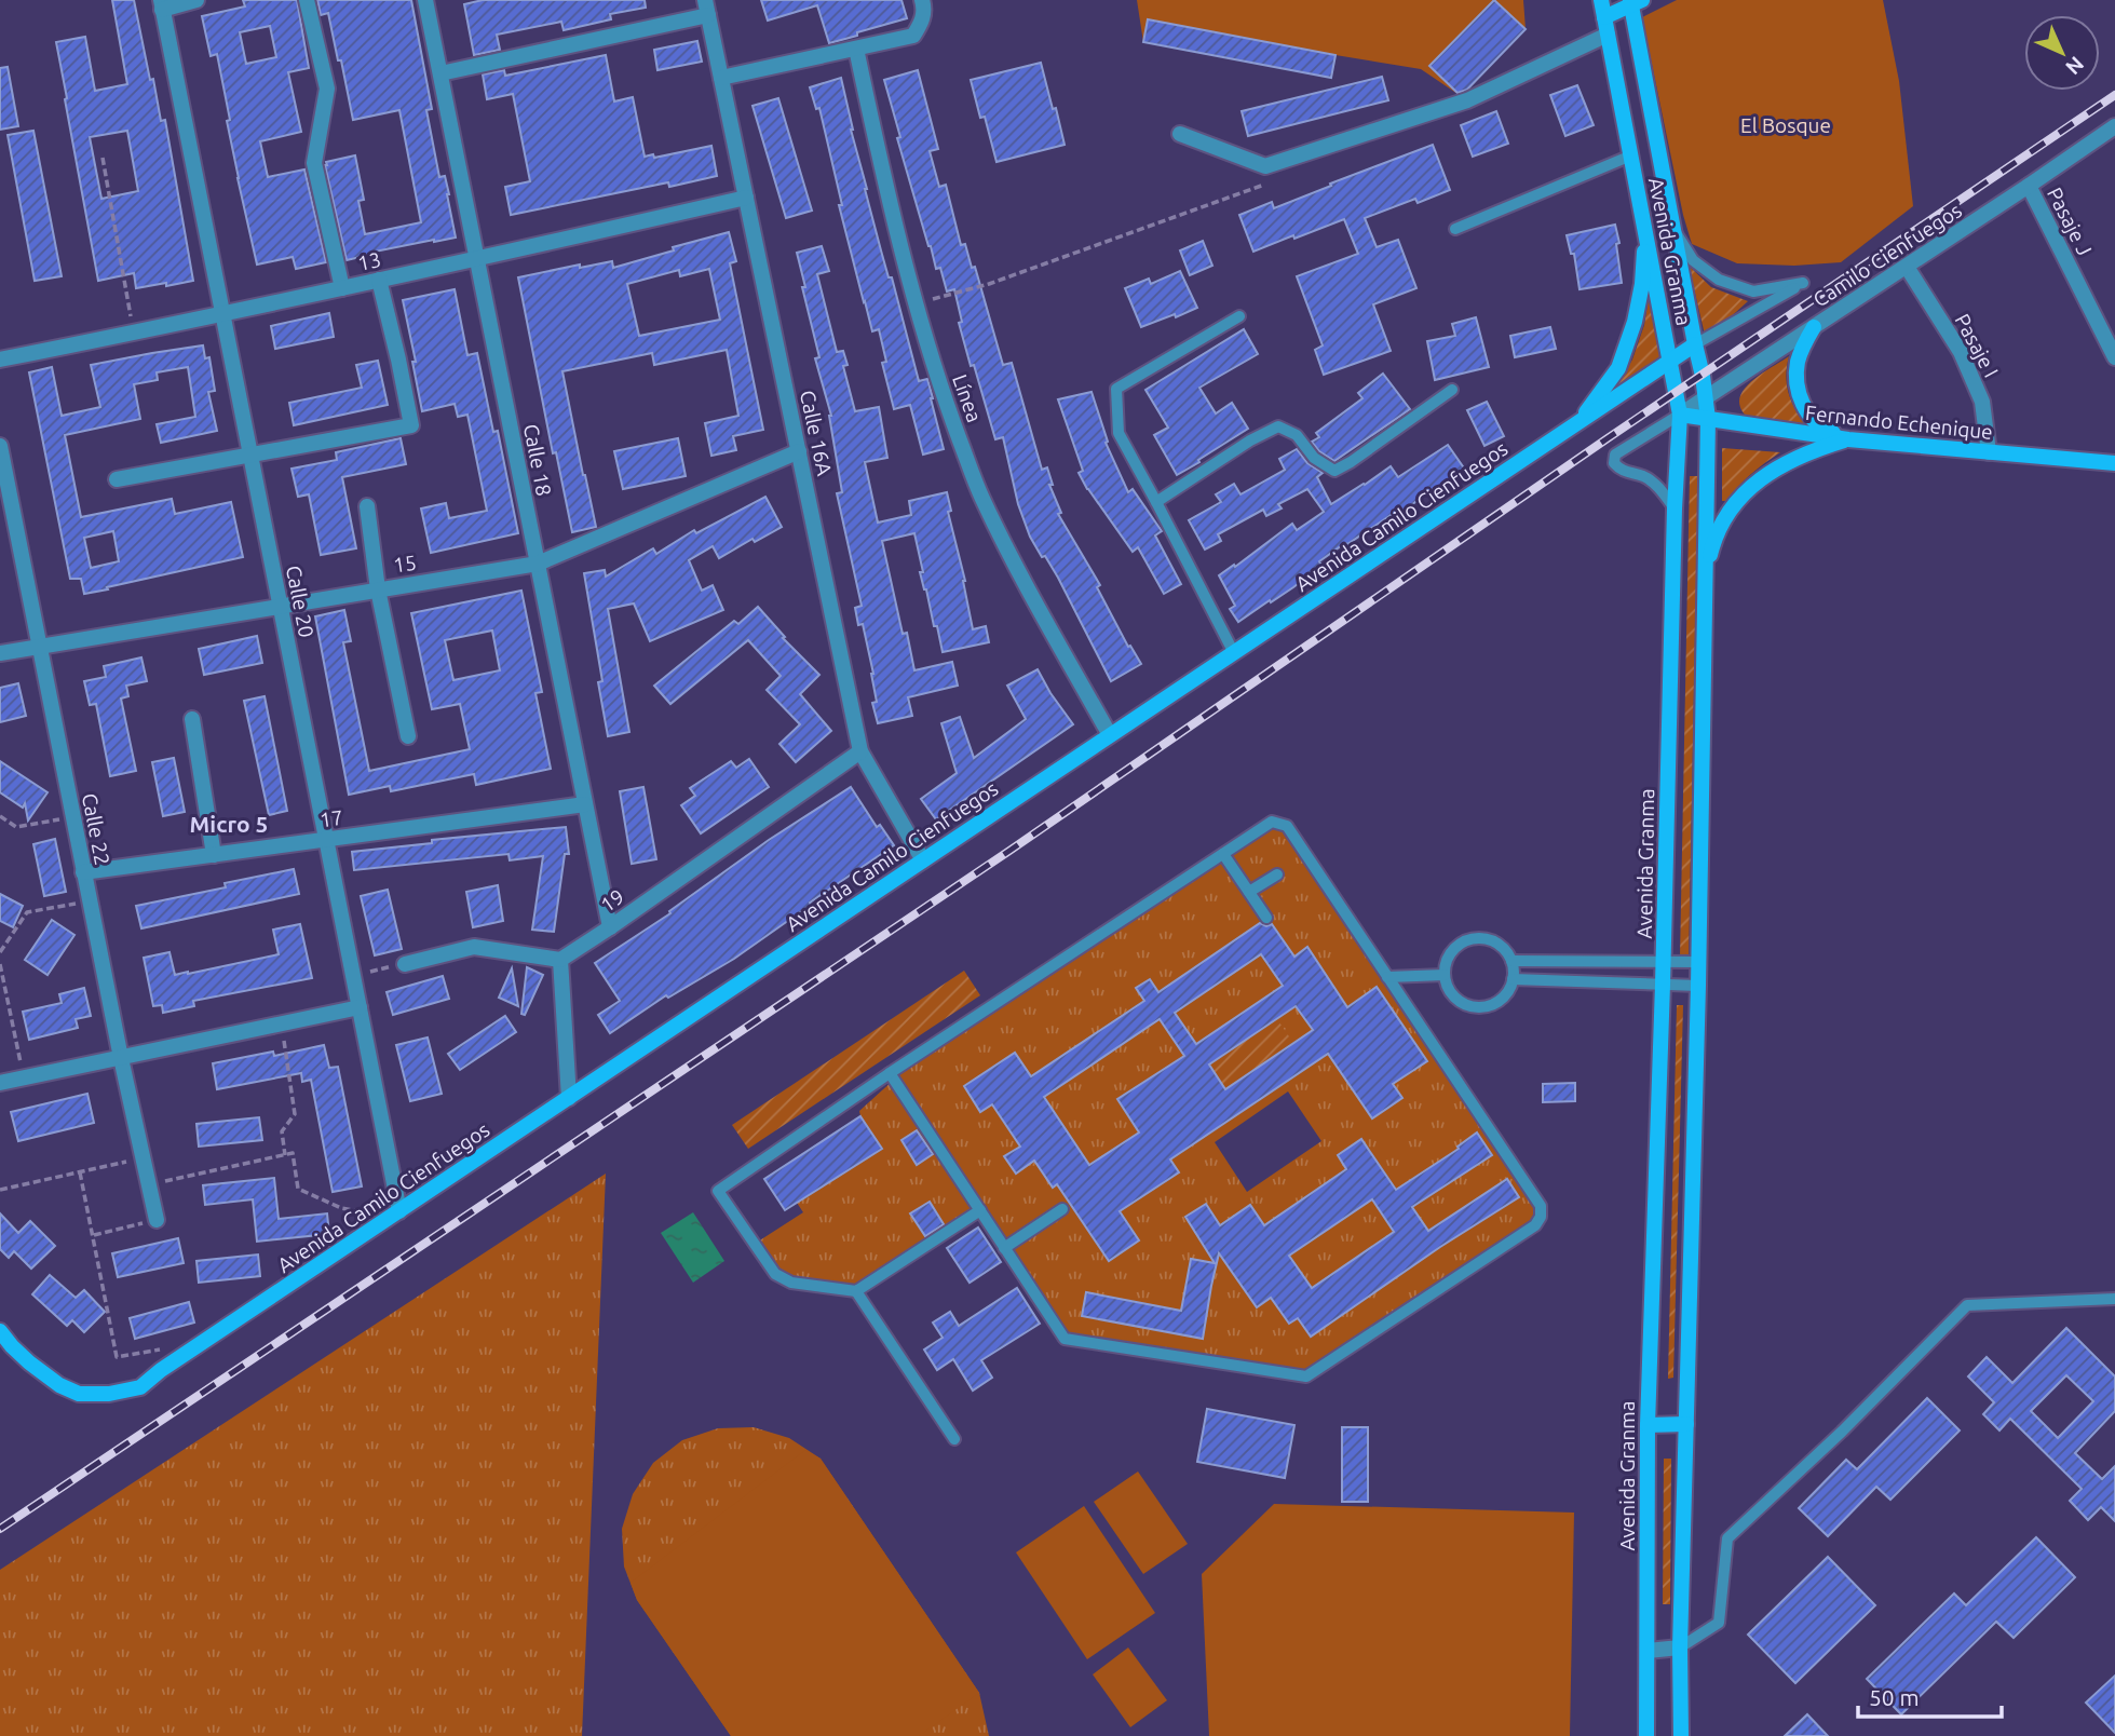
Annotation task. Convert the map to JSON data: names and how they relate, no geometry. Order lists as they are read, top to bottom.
{
  "streets": {
    "main road": ["Avenida Granma", "Fernando Echenique", "Avenida Camilo Cienfuegos"],
    "street": [
      "Pasaje J",
      "Camilo Cienfuegos",
      "13",
      "Pasaje I",
      "Línea",
      "Calle 16A",
      "Calle 18",
      "15",
      "Calle 20",
      "17",
      "Calle 22",
      "19"
    ]
  },
  "crossings": [
    ["Pasaje J", "Camilo Cienfuegos"],
    ["Avenida Granma", "Camilo Cienfuegos"],
    ["Avenida Granma", "Fernando Echenique"],
    ["Avenida Granma", "Avenida Camilo Cienfuegos"],
    ["Camilo Cienfuegos", "Pasaje I"],
    ["Camilo Cienfuegos", "Fernando Echenique"],
    ["Camilo Cienfuegos", "Avenida Camilo Cienfuegos"],
    ["13", "Calle 16A"],
    ["13", "Calle 18"],
    ["13", "Calle 20"],
    ["Pasaje I", "Fernando Echenique"],
    ["Línea", "Avenida Camilo Cienfuegos"],
    ["Calle 16A", "Avenida Camilo Cienfuegos"],
    ["Calle 16A", "15"],
    ["Calle 16A", "19"],
    ["Calle 18", "15"],
    ["Calle 18", "17"],
    ["Calle 18", "19"],
    ["Avenida Camilo Cienfuegos", "Calle 20"],
    ["15", "Calle 20"],
    ["15", "Calle 22"],
    ["Calle 20", "17"],
    ["17", "Calle 22"]
  ],
  "districts": ["Micro 5"],
  "parks": ["El Bosque"],
  "scale_bar": "50 m",
  "north": "bottom right"
}
